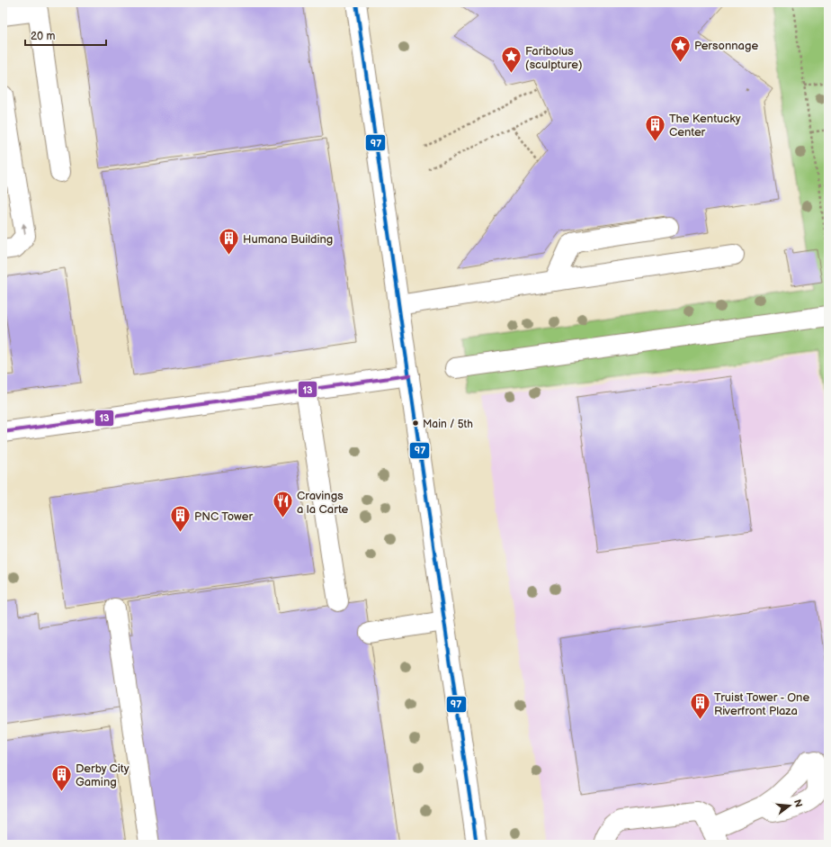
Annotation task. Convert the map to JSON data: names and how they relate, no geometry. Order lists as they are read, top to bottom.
{
  "places": {
    "place": ["Personnage", "Faribolus (sculpture)"],
    "building": [
      "The Kentucky Center",
      "Humana Building",
      "PNC Tower",
      "Truist Tower - One Riverfront Plaza",
      "Derby City Gaming"
    ],
    "other": ["Main / 5th"],
    "restaurant": ["Cravings a la Carte"]
  },
  "lines": ["transit line 97", "transit line 13"],
  "scale_bar": "20 m",
  "north": "right"
}
